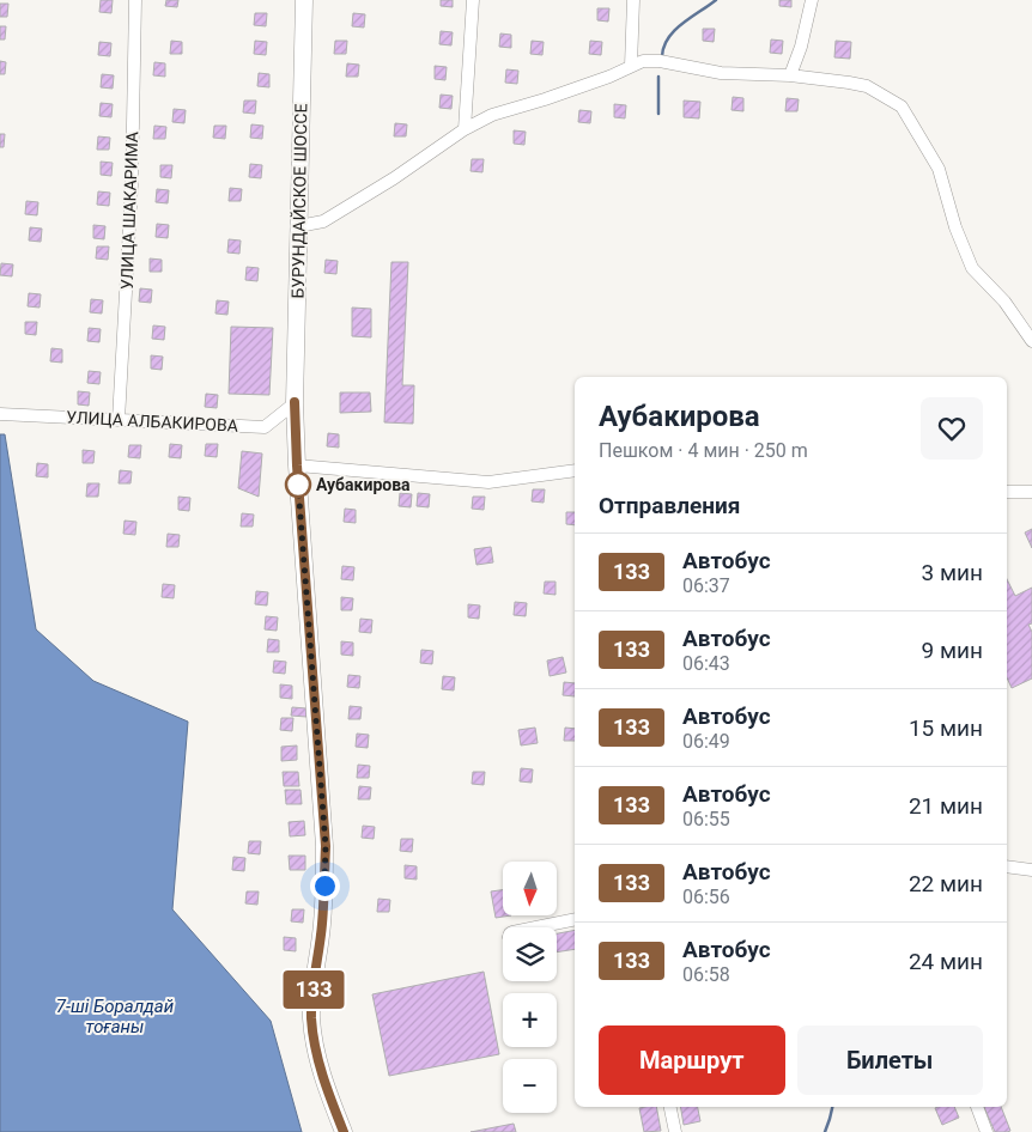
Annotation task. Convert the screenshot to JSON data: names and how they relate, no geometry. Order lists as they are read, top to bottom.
{
  "streets": {
    "main road": ["БУРУНДАЙСКОЕ ШОССЕ"],
    "street": ["УЛИЦА ШАКАРИМА", "УЛИЦА АЛБАКИРОВА"]
  },
  "crossings": [
    ["БУРУНДАЙСКОЕ ШОССЕ", "УЛИЦА АЛБАКИРОВА"],
    ["УЛИЦА ШАКАРИМА", "УЛИЦА АЛБАКИРОВА"]
  ],
  "water": ["7-ші Боралдай тоғаны"],
  "places": ["Аубакирова"],
  "lines": ["bus line 133"],
  "north": "bottom",
  "page": {
    "on_map": "133",
    "heading": [
      ["Аубакирова", "Пешком · 4 мин · 250 m"],
      "Отправления"
    ],
    "list": [
      {
        "mark": "133",
        "name": "Автобус",
        "note": "06:37",
        "value": "3 мин"
      },
      {
        "mark": "133",
        "name": "Автобус",
        "note": "06:43",
        "value": "9 мин"
      },
      {
        "mark": "133",
        "name": "Автобус",
        "note": "06:49",
        "value": "15 мин"
      },
      {
        "mark": "133",
        "name": "Автобус",
        "note": "06:55",
        "value": "21 мин"
      },
      {
        "mark": "133",
        "name": "Автобус",
        "note": "06:56",
        "value": "22 мин"
      },
      {
        "mark": "133",
        "name": "Автобус",
        "note": "06:58",
        "value": "24 мин"
      }
    ],
    "map_buttons": ["+", "−"],
    "buttons": ["Маршрут", "Билеты"]
  }
}
